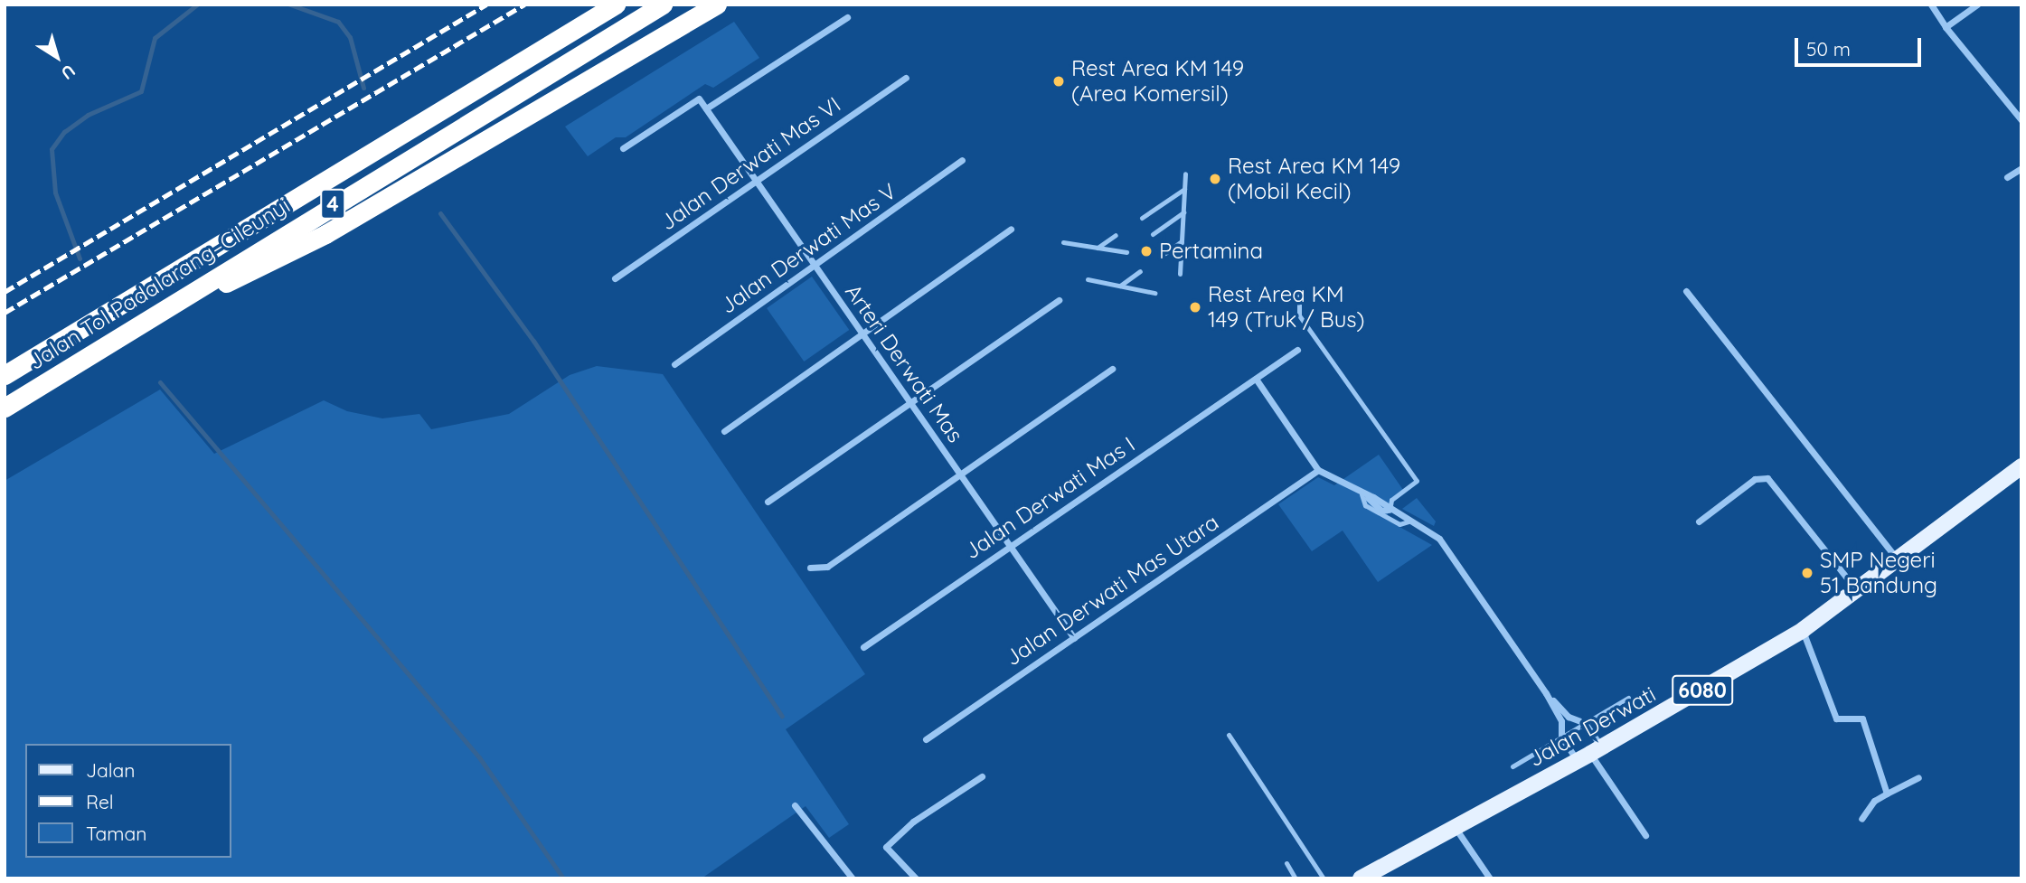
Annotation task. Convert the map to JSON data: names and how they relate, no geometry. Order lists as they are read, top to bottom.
{
  "streets": {
    "highway": ["4", "Jalan Tol Padalarang–Cileunyi"],
    "main road": ["6080", "Jalan Derwati"],
    "street": [
      "Jalan Derwati Mas VI",
      "Jalan Derwati Mas V",
      "Arteri Derwati Mas",
      "Jalan Derwati Mas I",
      "Jalan Derwati Mas Utara"
    ]
  },
  "crossings": [
    ["Jalan Derwati Mas VI", "Arteri Derwati Mas"],
    ["Jalan Derwati Mas V", "Arteri Derwati Mas"],
    ["Arteri Derwati Mas", "Jalan Derwati Mas I"],
    ["Arteri Derwati Mas", "Jalan Derwati Mas Utara"]
  ],
  "places": [
    "Rest Area KM 149 (Area Komersil)",
    "Rest Area KM 149 (Mobil Kecil)",
    "Pertamina",
    "Rest Area KM 149 (Truk / Bus)",
    "SMP Negeri 51 Bandung"
  ],
  "legend": ["Jalan", "Rel", "Taman"],
  "scale_bar": "50 m",
  "north": "bottom right"
}
